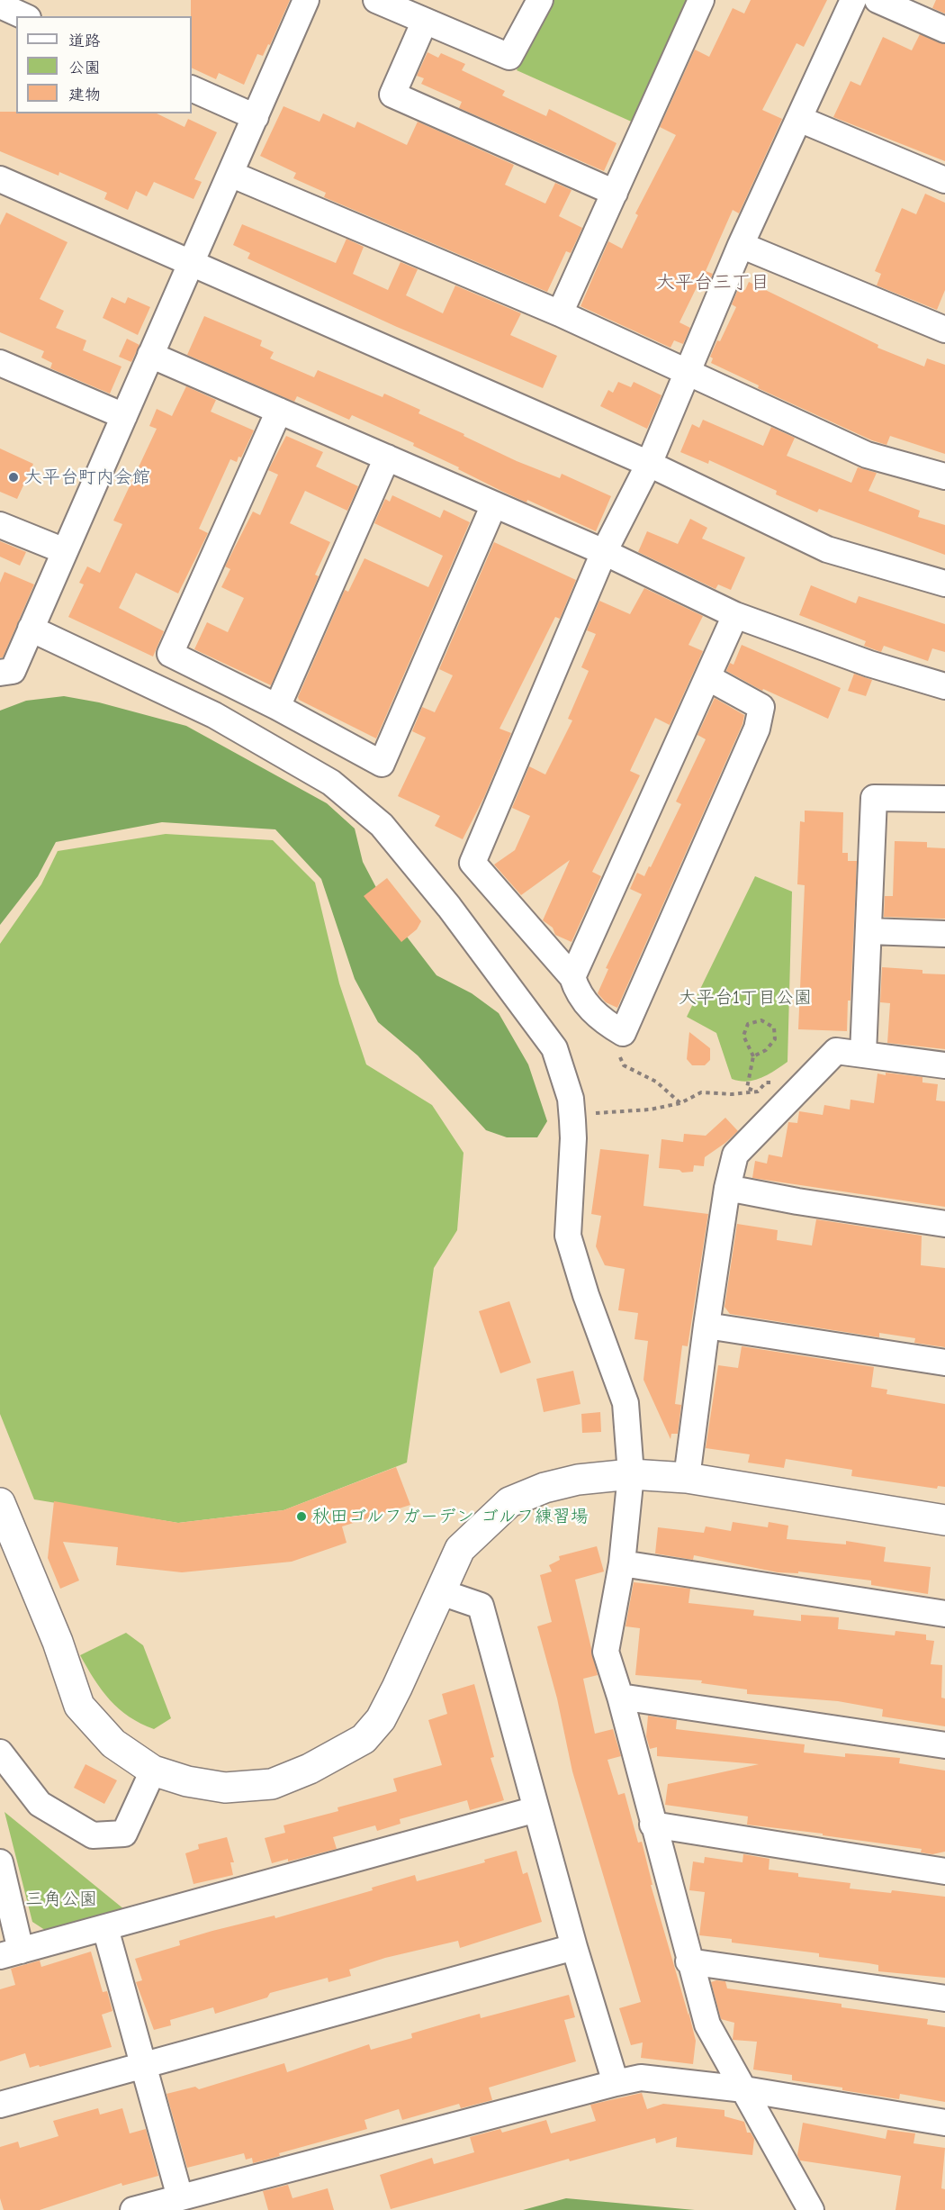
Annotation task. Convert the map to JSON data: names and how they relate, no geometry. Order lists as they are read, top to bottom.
{
  "districts": ["大平台三丁目"],
  "parks": ["大平台1丁目公園", "三角公園"],
  "places": ["大平台町内会館", "秋田ゴルフガーデン ゴルフ練習場"],
  "legend": ["道路", "公園", "建物"]
}
